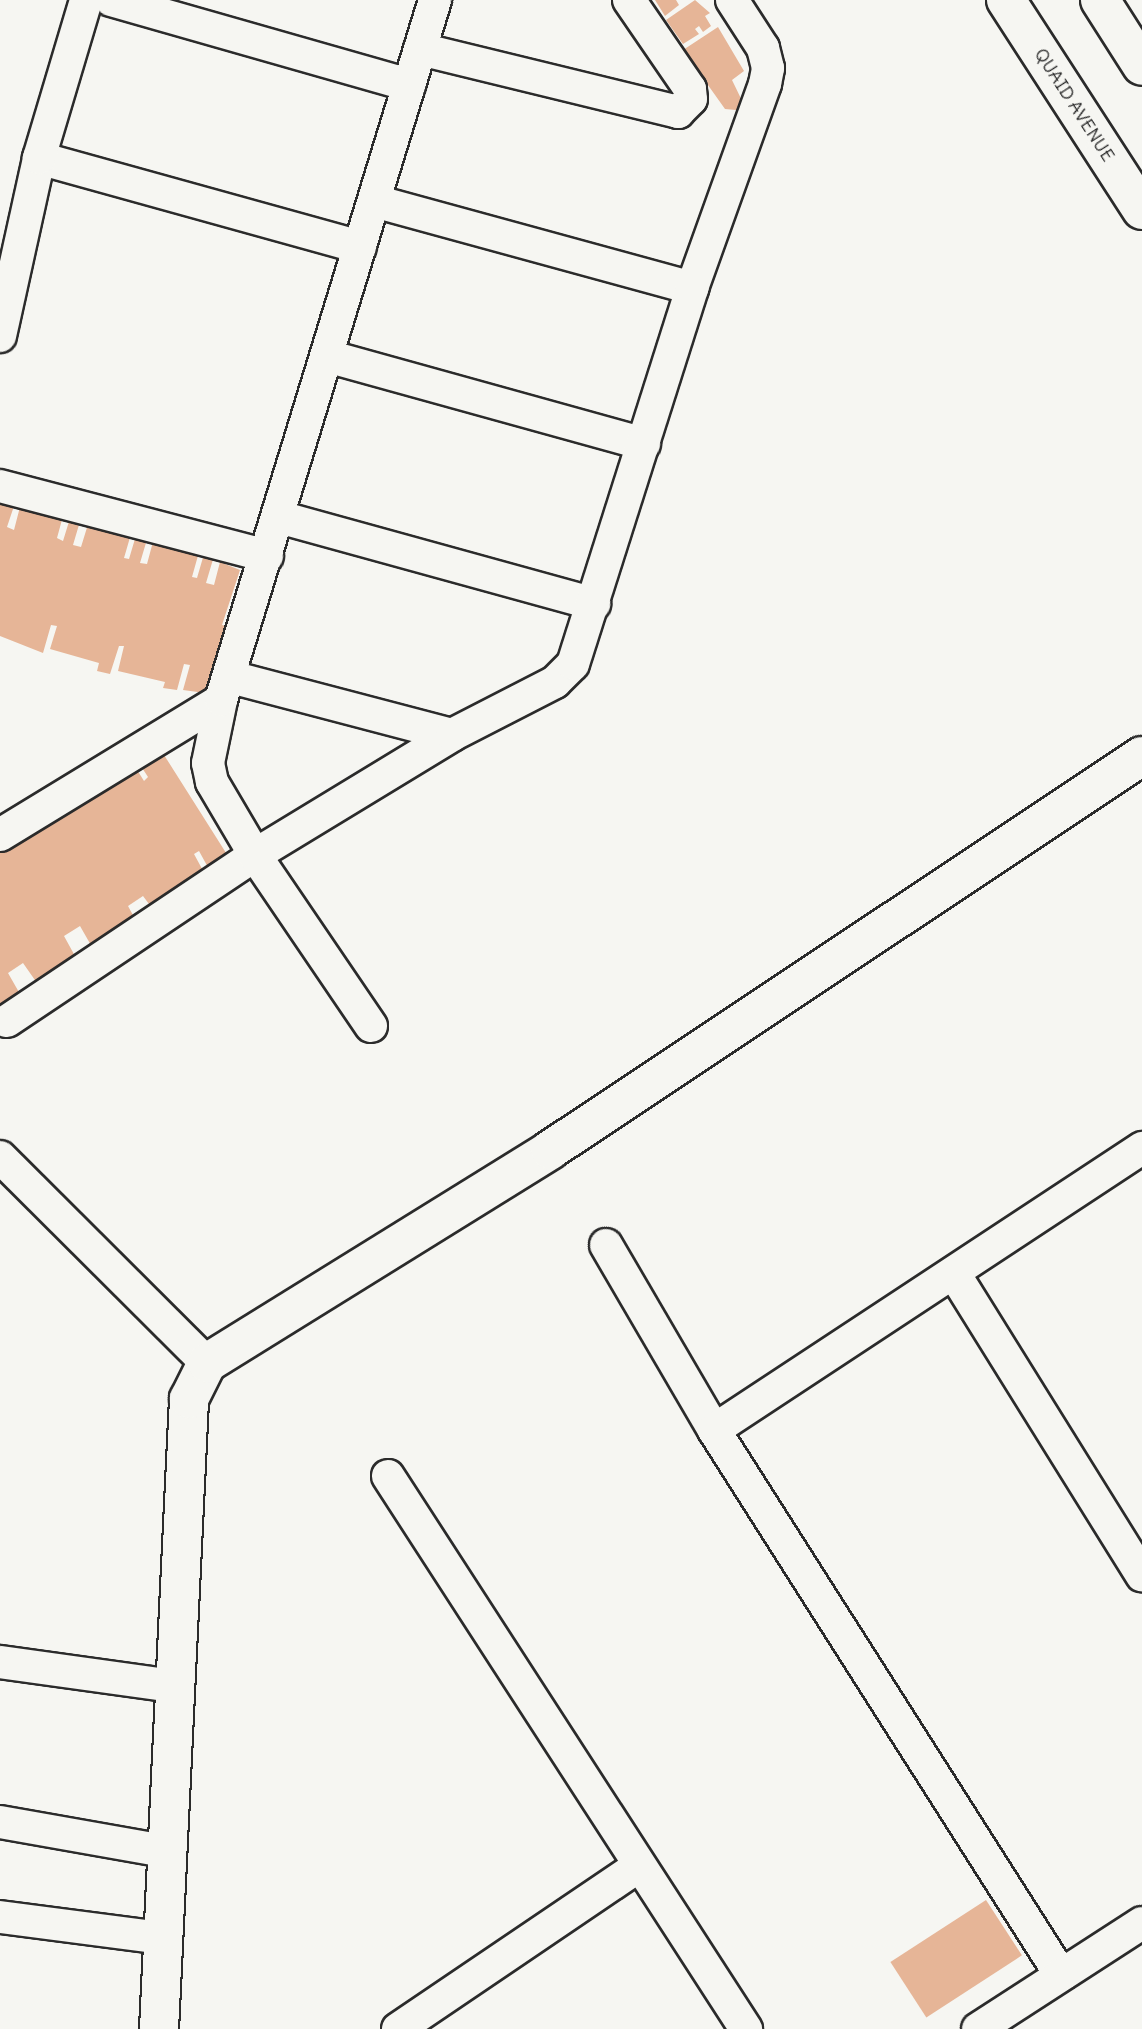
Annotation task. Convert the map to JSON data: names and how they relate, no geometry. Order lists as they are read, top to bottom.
{
  "streets": {
    "street": ["QUAID AVENUE"]
  }
}
